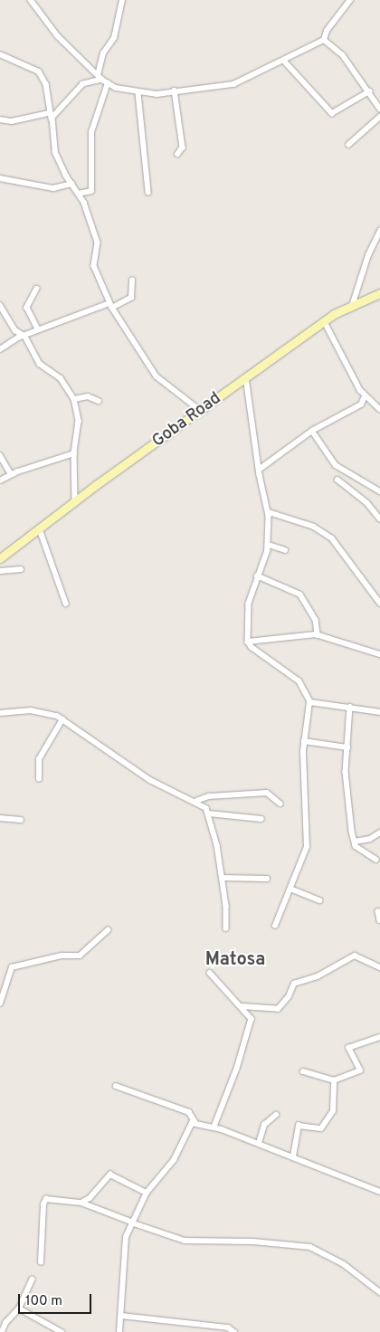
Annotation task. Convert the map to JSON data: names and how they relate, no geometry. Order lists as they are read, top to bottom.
{
  "streets": {
    "main road": ["Goba Road"]
  },
  "districts": ["Matosa"],
  "scale_bar": "100 m"
}
